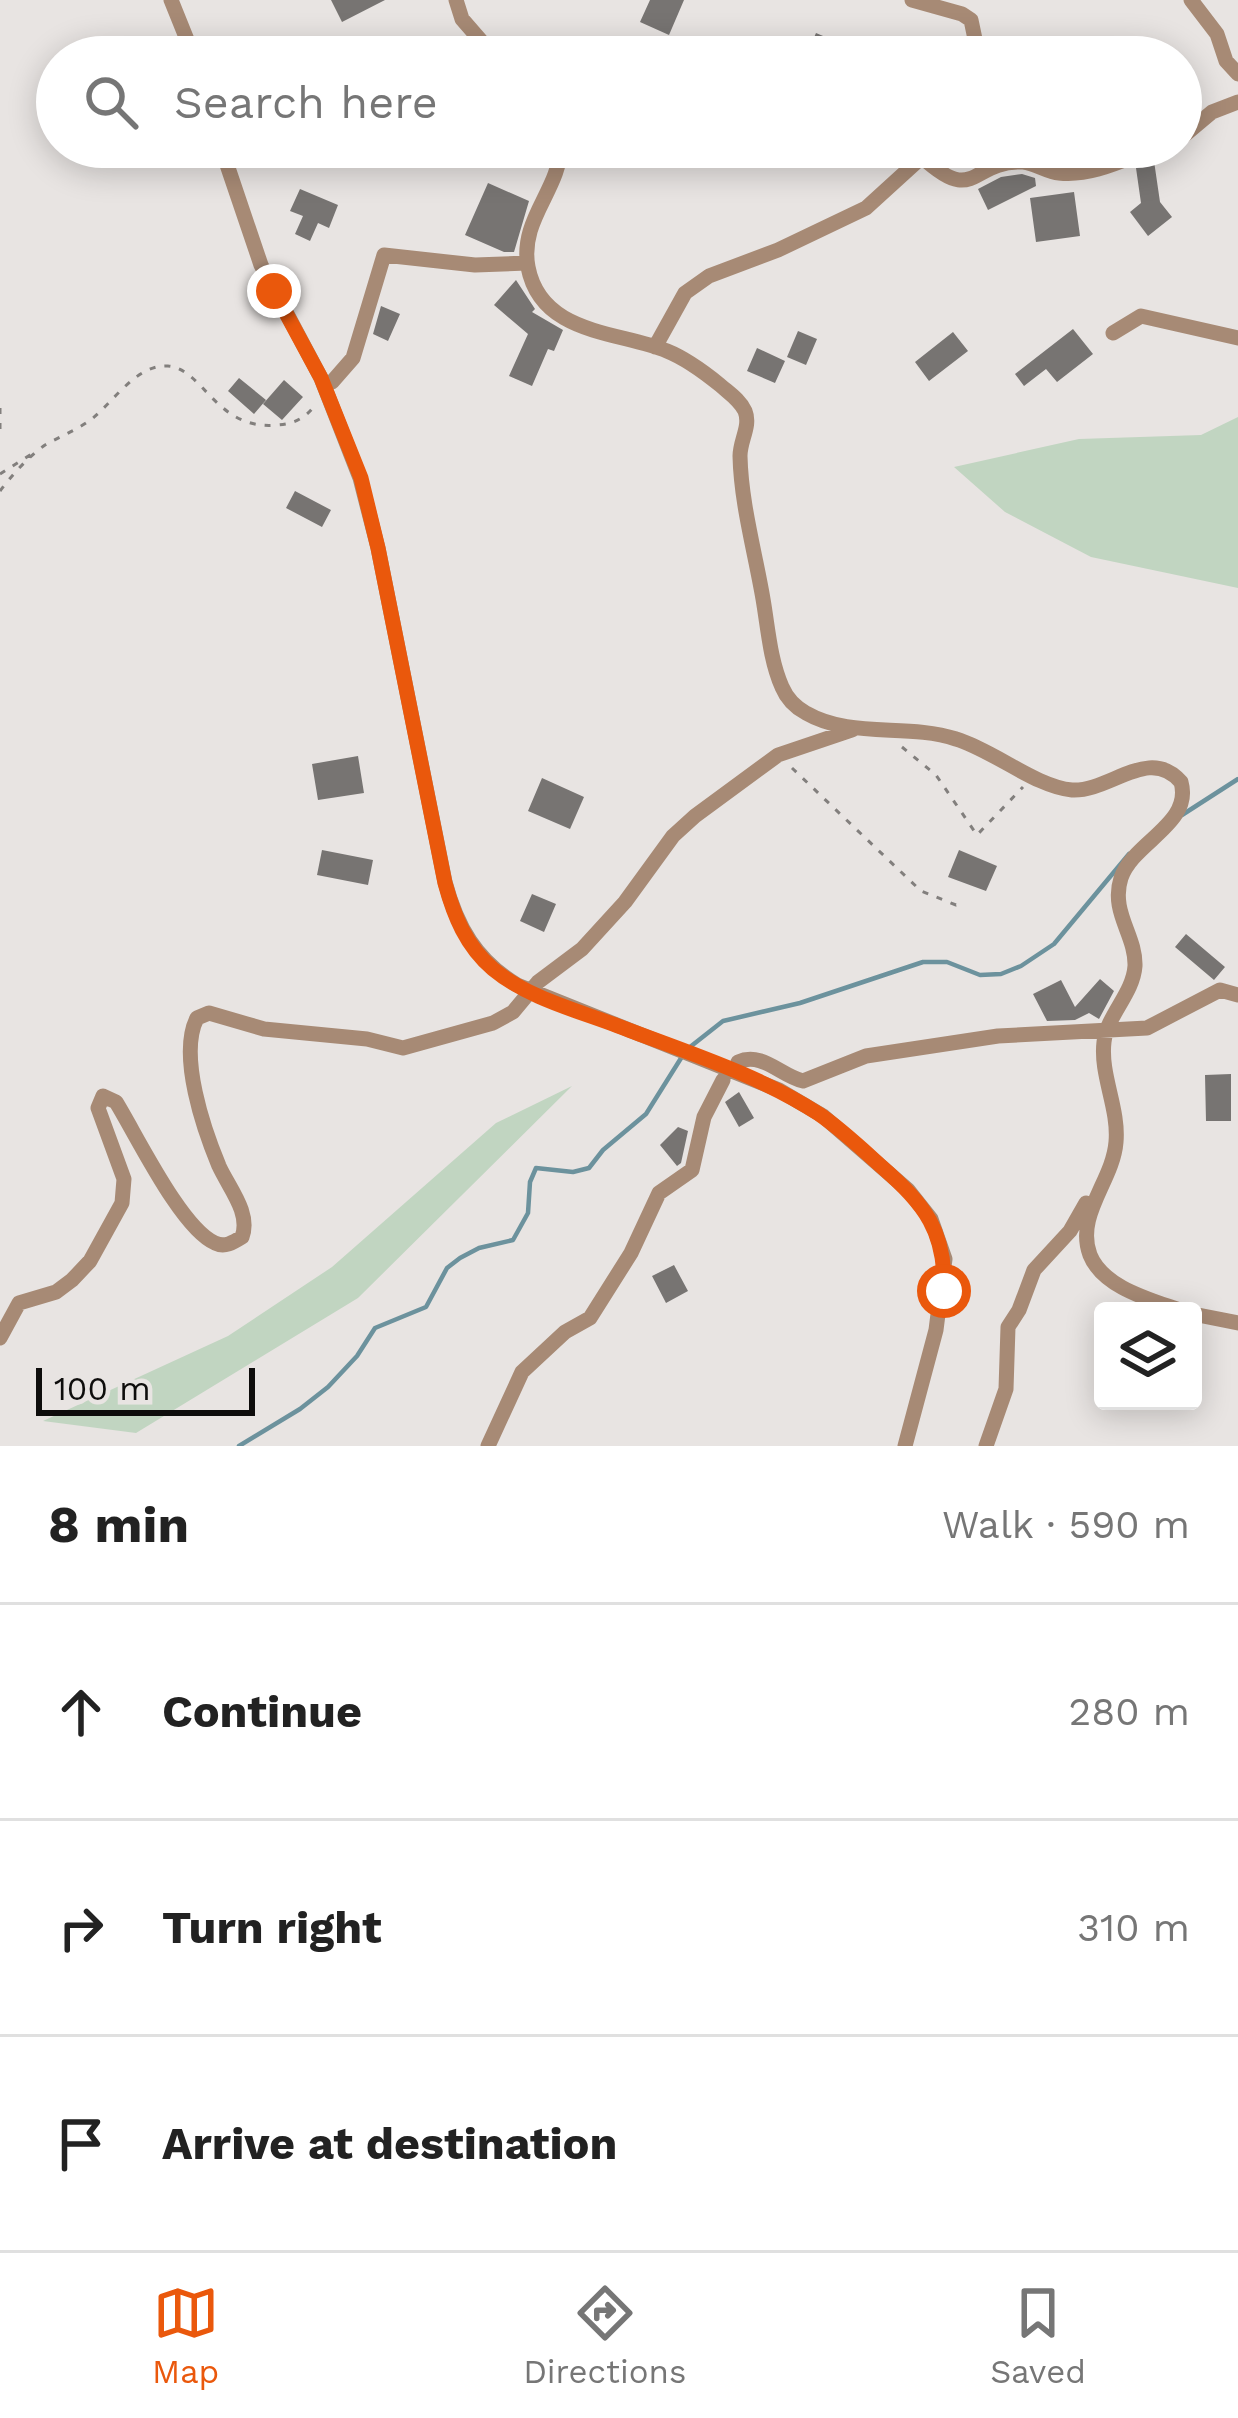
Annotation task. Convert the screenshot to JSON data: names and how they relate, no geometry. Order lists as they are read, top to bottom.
{
  "scale_bar": "100 m",
  "page": {
    "search": "Search here",
    "scale": "100 m",
    "heading": ["8 min", "Walk · 590 m"],
    "list": [
      ["Continue", "280 m"],
      ["Turn right", "310 m"],
      "Arrive at destination"
    ],
    "nav": ["Map", "Directions", "Saved"]
  }
}
